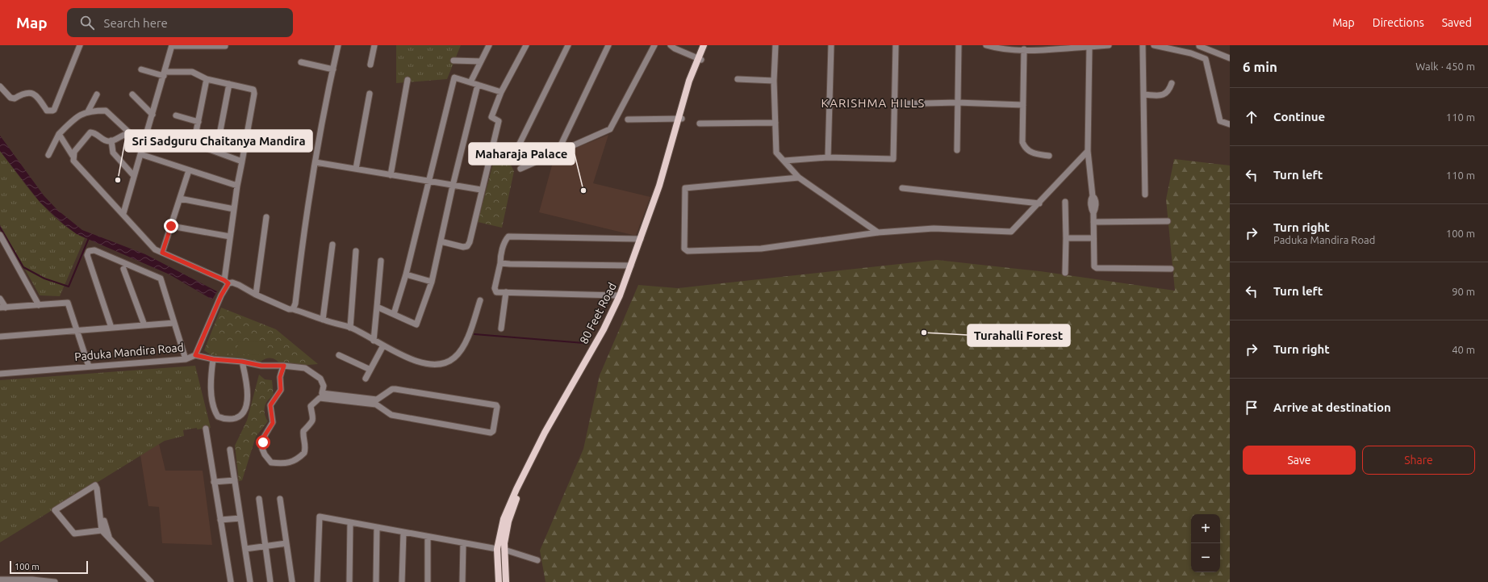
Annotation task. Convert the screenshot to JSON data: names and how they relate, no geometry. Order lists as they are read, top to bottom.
{
  "streets": {
    "main road": ["80 Feet Road"],
    "street": ["Paduka Mandira Road"]
  },
  "districts": ["KARISHMA HILLS"],
  "places": ["Sri Sadguru Chaitanya Mandira", "Maharaja Palace", "Turahalli Forest"],
  "scale_bar": "100 m",
  "page": {
    "header": "Map",
    "search": "Search here",
    "nav": ["Map", "Directions", "Saved"],
    "heading": ["6 min", "Walk · 450 m"],
    "list": [
      ["Continue", "110 m"],
      ["Turn left", "110 m"],
      ["Turn right", "Paduka Mandira Road", "100 m"],
      ["Turn left", "90 m"],
      ["Turn right", "40 m"],
      "Arrive at destination"
    ],
    "buttons": ["Save", "Share"],
    "map_buttons": ["+", "−"],
    "scale": "100 m"
  }
}
